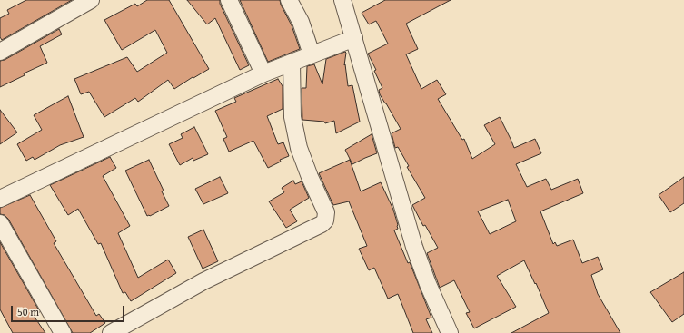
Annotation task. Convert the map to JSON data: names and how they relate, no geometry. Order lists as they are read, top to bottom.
{
  "scale_bar": "50 m"
}
